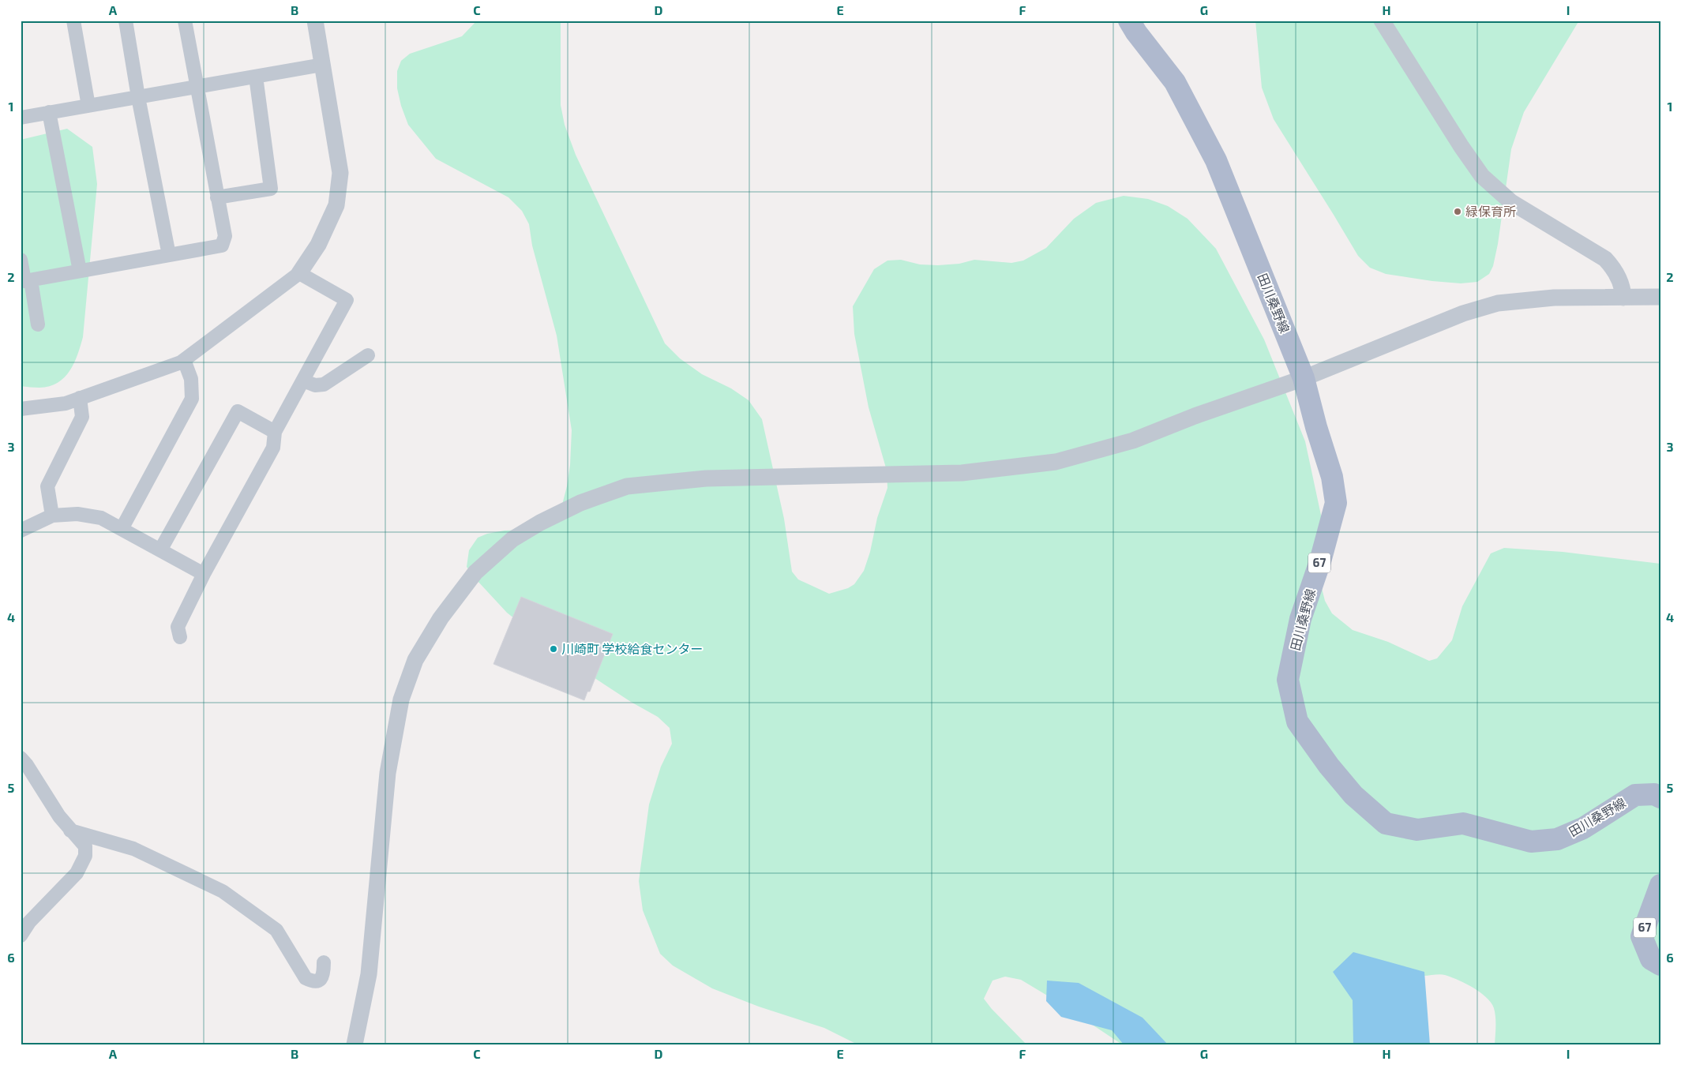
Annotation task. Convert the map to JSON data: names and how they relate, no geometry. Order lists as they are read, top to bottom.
{
  "streets": {
    "main road": ["田川桑野線", "67"]
  },
  "places": ["緑保育所", "川崎町 学校給食センター"],
  "grid": {
    "columns": [
      "A",
      "B",
      "C",
      "D",
      "E",
      "F",
      "G",
      "H",
      "I"
    ],
    "rows": [
      "1",
      "2",
      "3",
      "4",
      "5",
      "6"
    ]
  }
}
